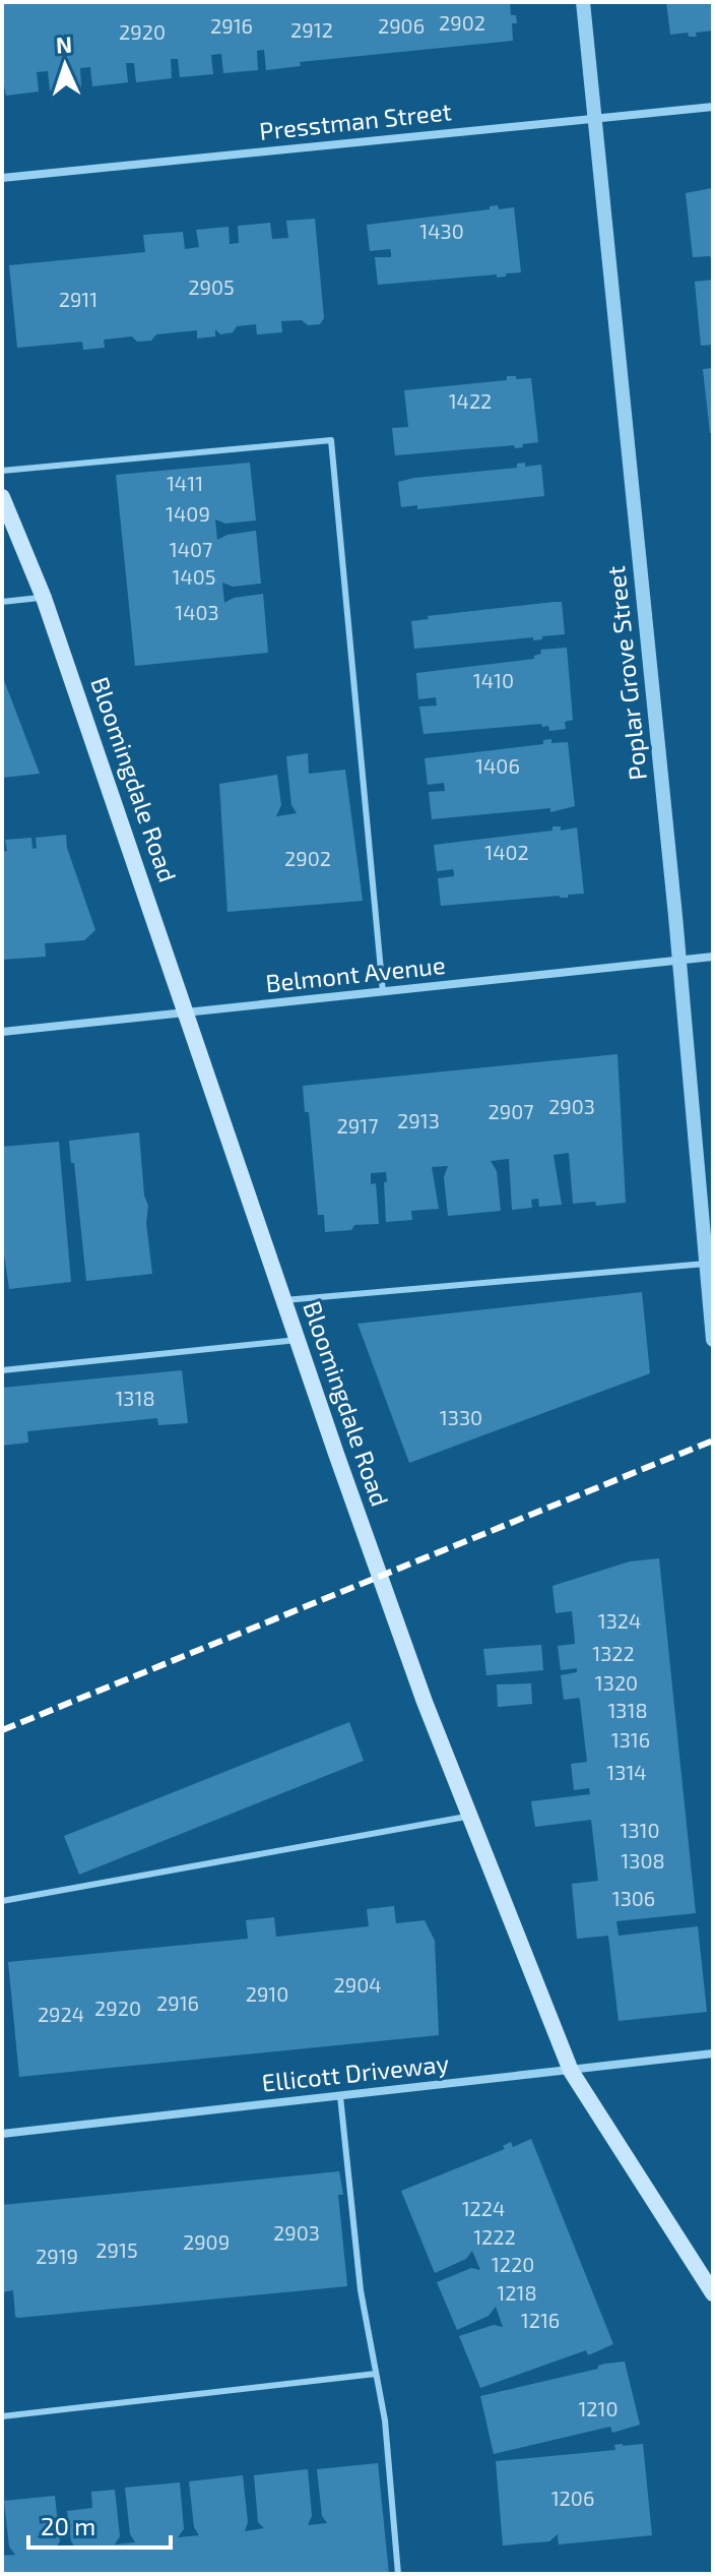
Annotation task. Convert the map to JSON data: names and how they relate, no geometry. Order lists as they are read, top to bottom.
{
  "streets": {
    "main road": ["Bloomingdale Road"],
    "street": [
      "Presstman Street",
      "Poplar Grove Street",
      "Belmont Avenue",
      "Ellicott Driveway"
    ]
  },
  "crossings": [
    ["Presstman Street", "Poplar Grove Street"],
    ["Poplar Grove Street", "Belmont Avenue"],
    ["Bloomingdale Road", "Belmont Avenue"],
    ["Bloomingdale Road", "Ellicott Driveway"]
  ],
  "house_numbers": [
    "2902",
    "2916",
    "2906",
    "2912",
    "2920",
    "1430",
    "2905",
    "2911",
    "1422",
    "1411",
    "1409",
    "1407",
    "1405",
    "1403",
    "1410",
    "1406",
    "1402",
    "2902",
    "2903",
    "2907",
    "2913",
    "2917",
    "1318",
    "1330",
    "1324",
    "1322",
    "1320",
    "1318",
    "1316",
    "1314",
    "1310",
    "1308",
    "1306",
    "2904",
    "2910",
    "2916",
    "2920",
    "2924",
    "1224",
    "2903",
    "1222",
    "2909",
    "2915",
    "2919",
    "1220",
    "1218",
    "1216",
    "1210",
    "1206"
  ],
  "scale_bar": "20 m",
  "north": "top"
}
